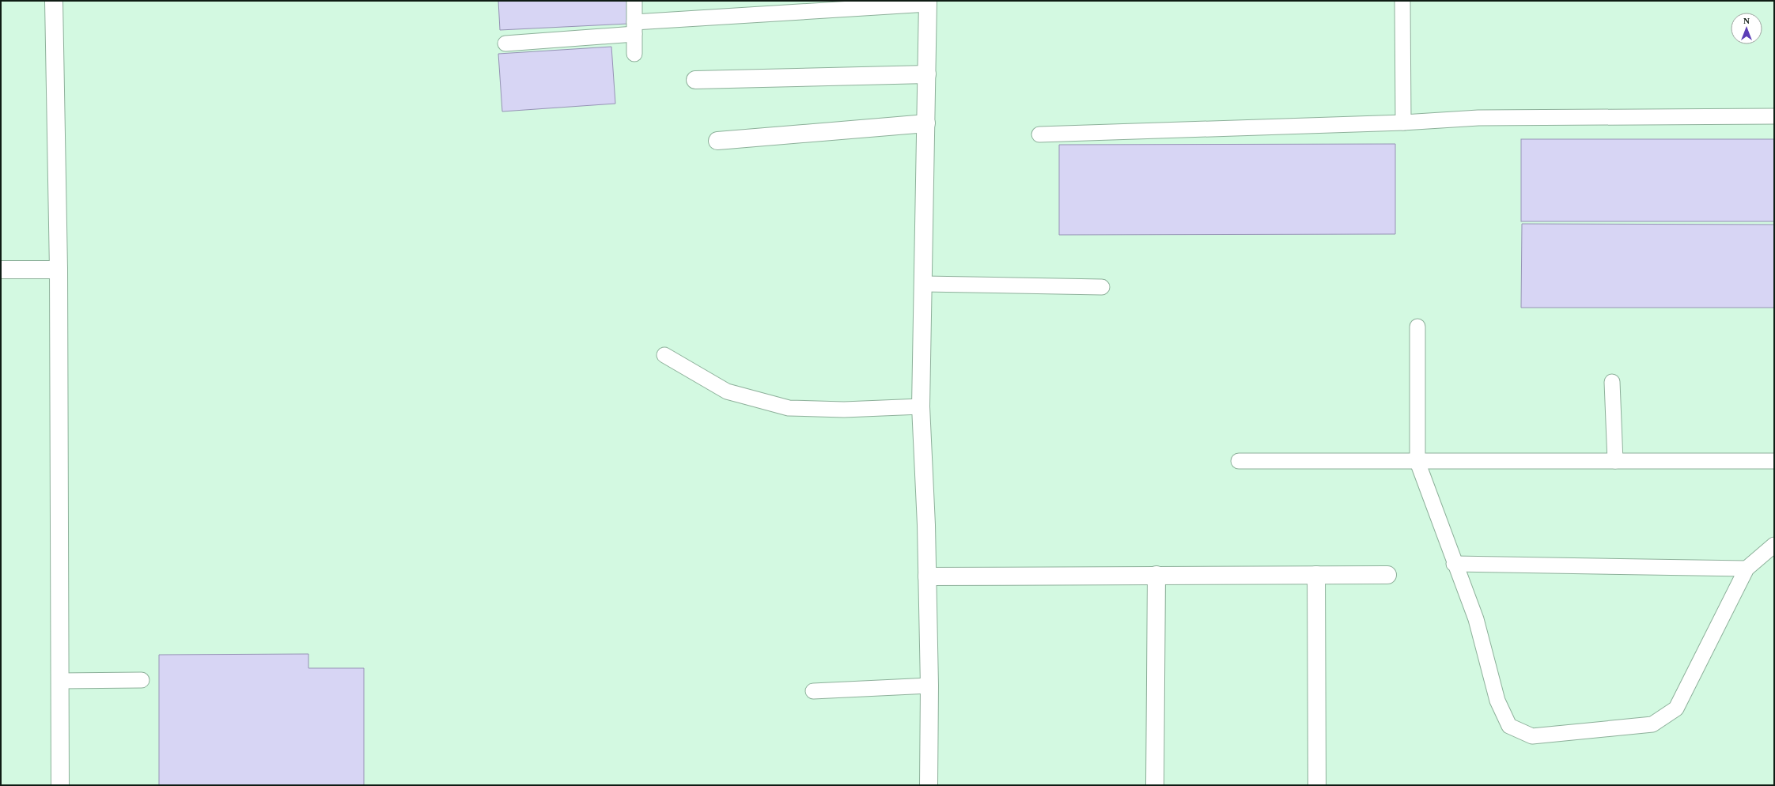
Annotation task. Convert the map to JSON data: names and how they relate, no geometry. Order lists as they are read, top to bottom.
{
  "north": "top"
}
